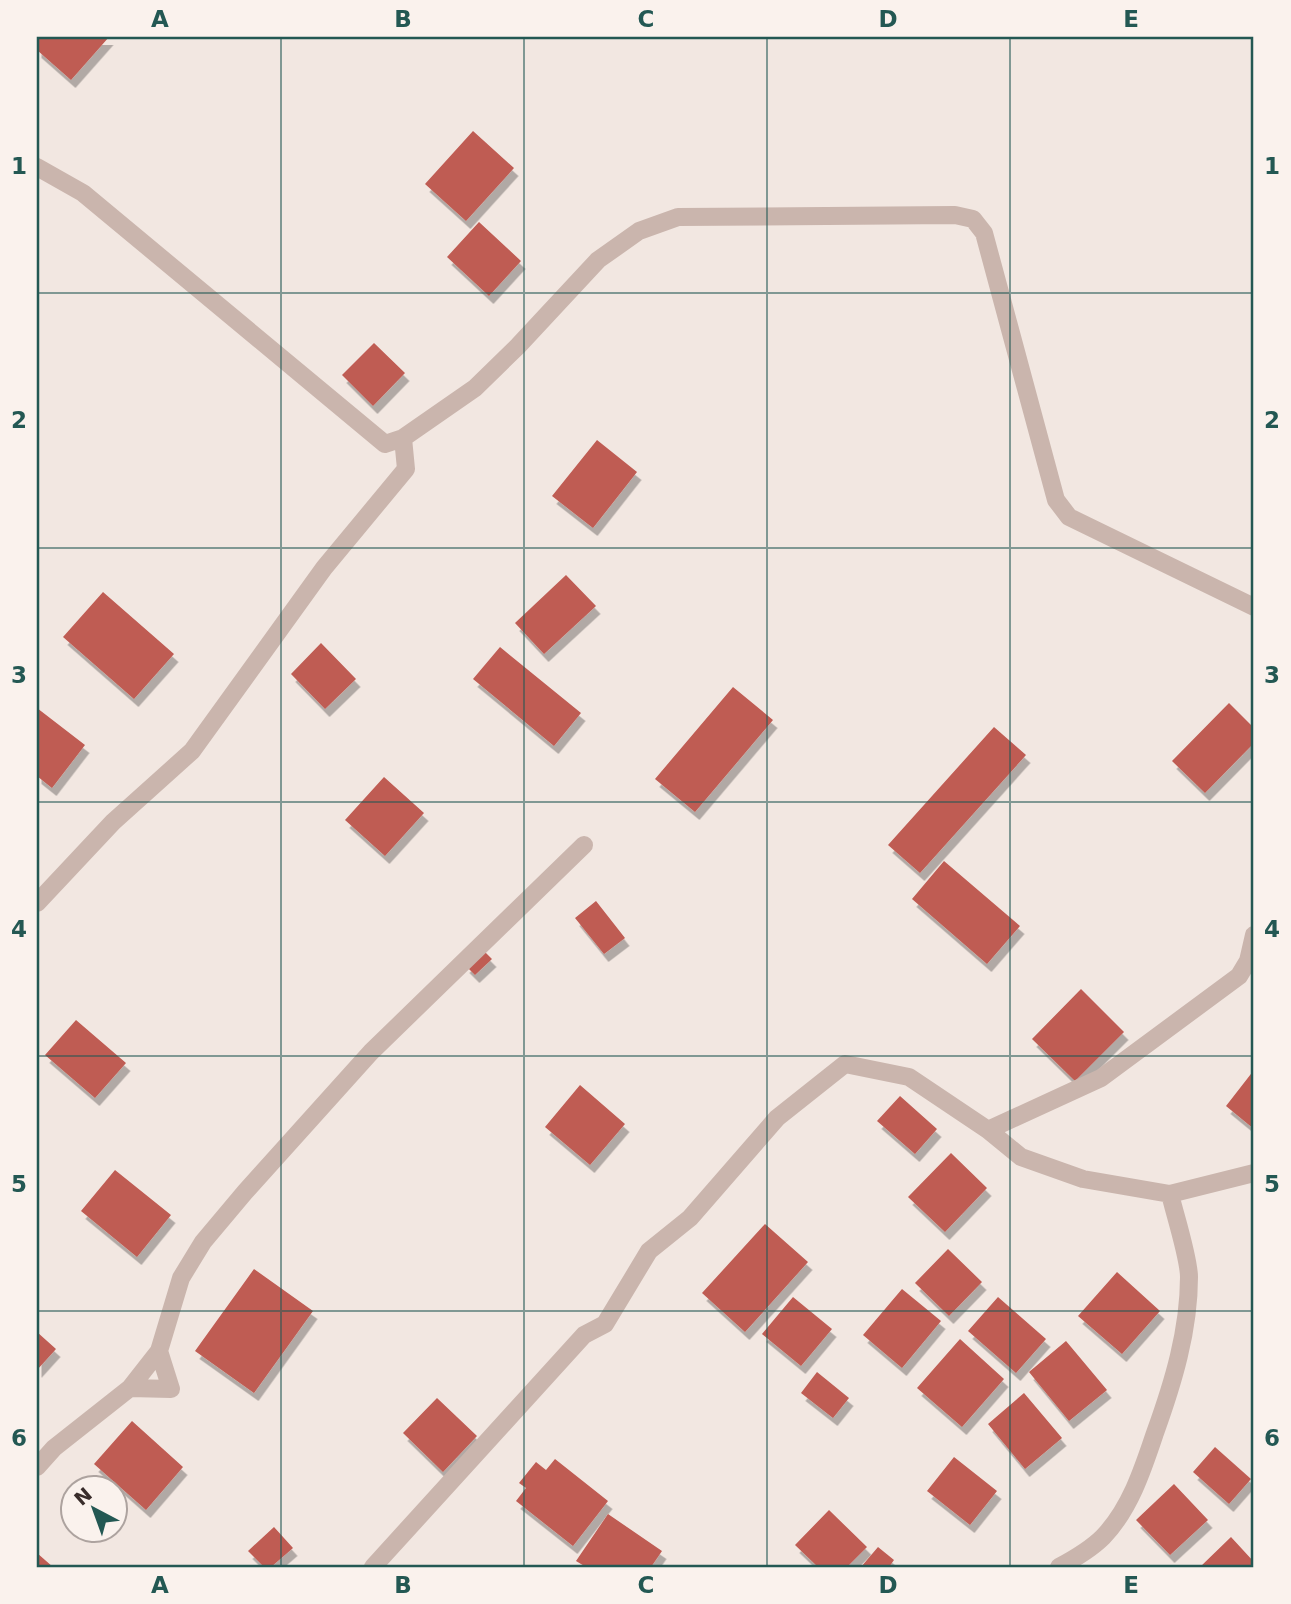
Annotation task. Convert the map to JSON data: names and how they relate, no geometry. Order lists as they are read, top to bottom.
{
  "north": "top left",
  "grid": {
    "columns": [
      "A",
      "B",
      "C",
      "D",
      "E"
    ],
    "rows": [
      "1",
      "2",
      "3",
      "4",
      "5",
      "6"
    ]
  }
}
